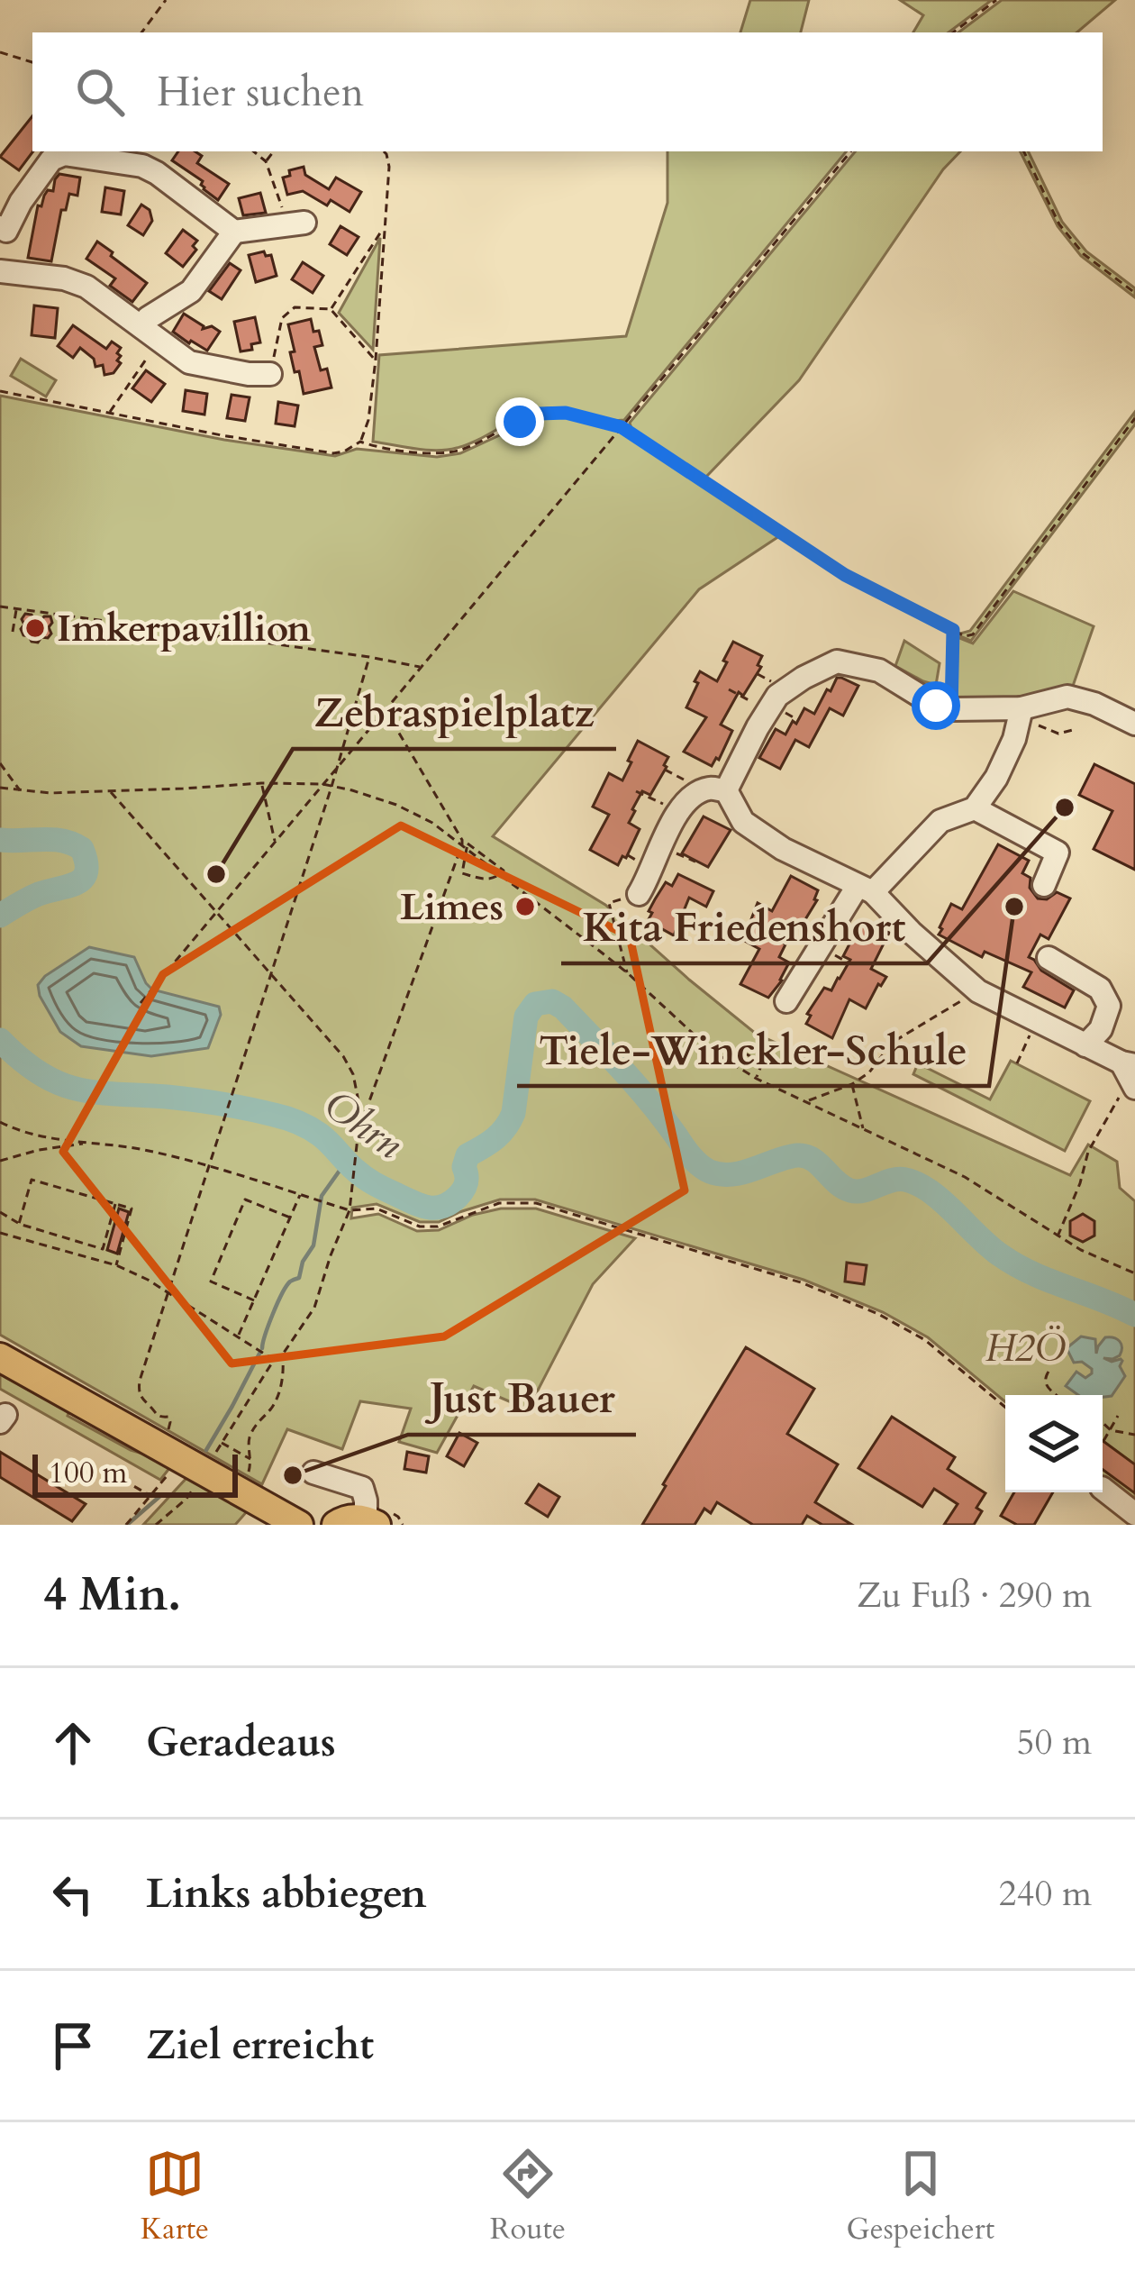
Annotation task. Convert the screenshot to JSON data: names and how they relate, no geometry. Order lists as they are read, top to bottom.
{
  "water": ["Ohrn"],
  "parks": ["H2Ö"],
  "places": [
    "Imkerpavillion",
    "Kita Friedenshort",
    "Zebraspielplatz",
    "Limes",
    "Tiele-Winckler-Schule",
    "Just Bauer"
  ],
  "scale_bar": "100 m",
  "page": {
    "search": "Hier suchen",
    "scale": "100 m",
    "heading": ["4 Min.", "Zu Fuß · 290 m"],
    "list": [
      ["Geradeaus", "50 m"],
      ["Links abbiegen", "240 m"],
      "Ziel erreicht"
    ],
    "nav": ["Karte", "Route", "Gespeichert"]
  }
}
